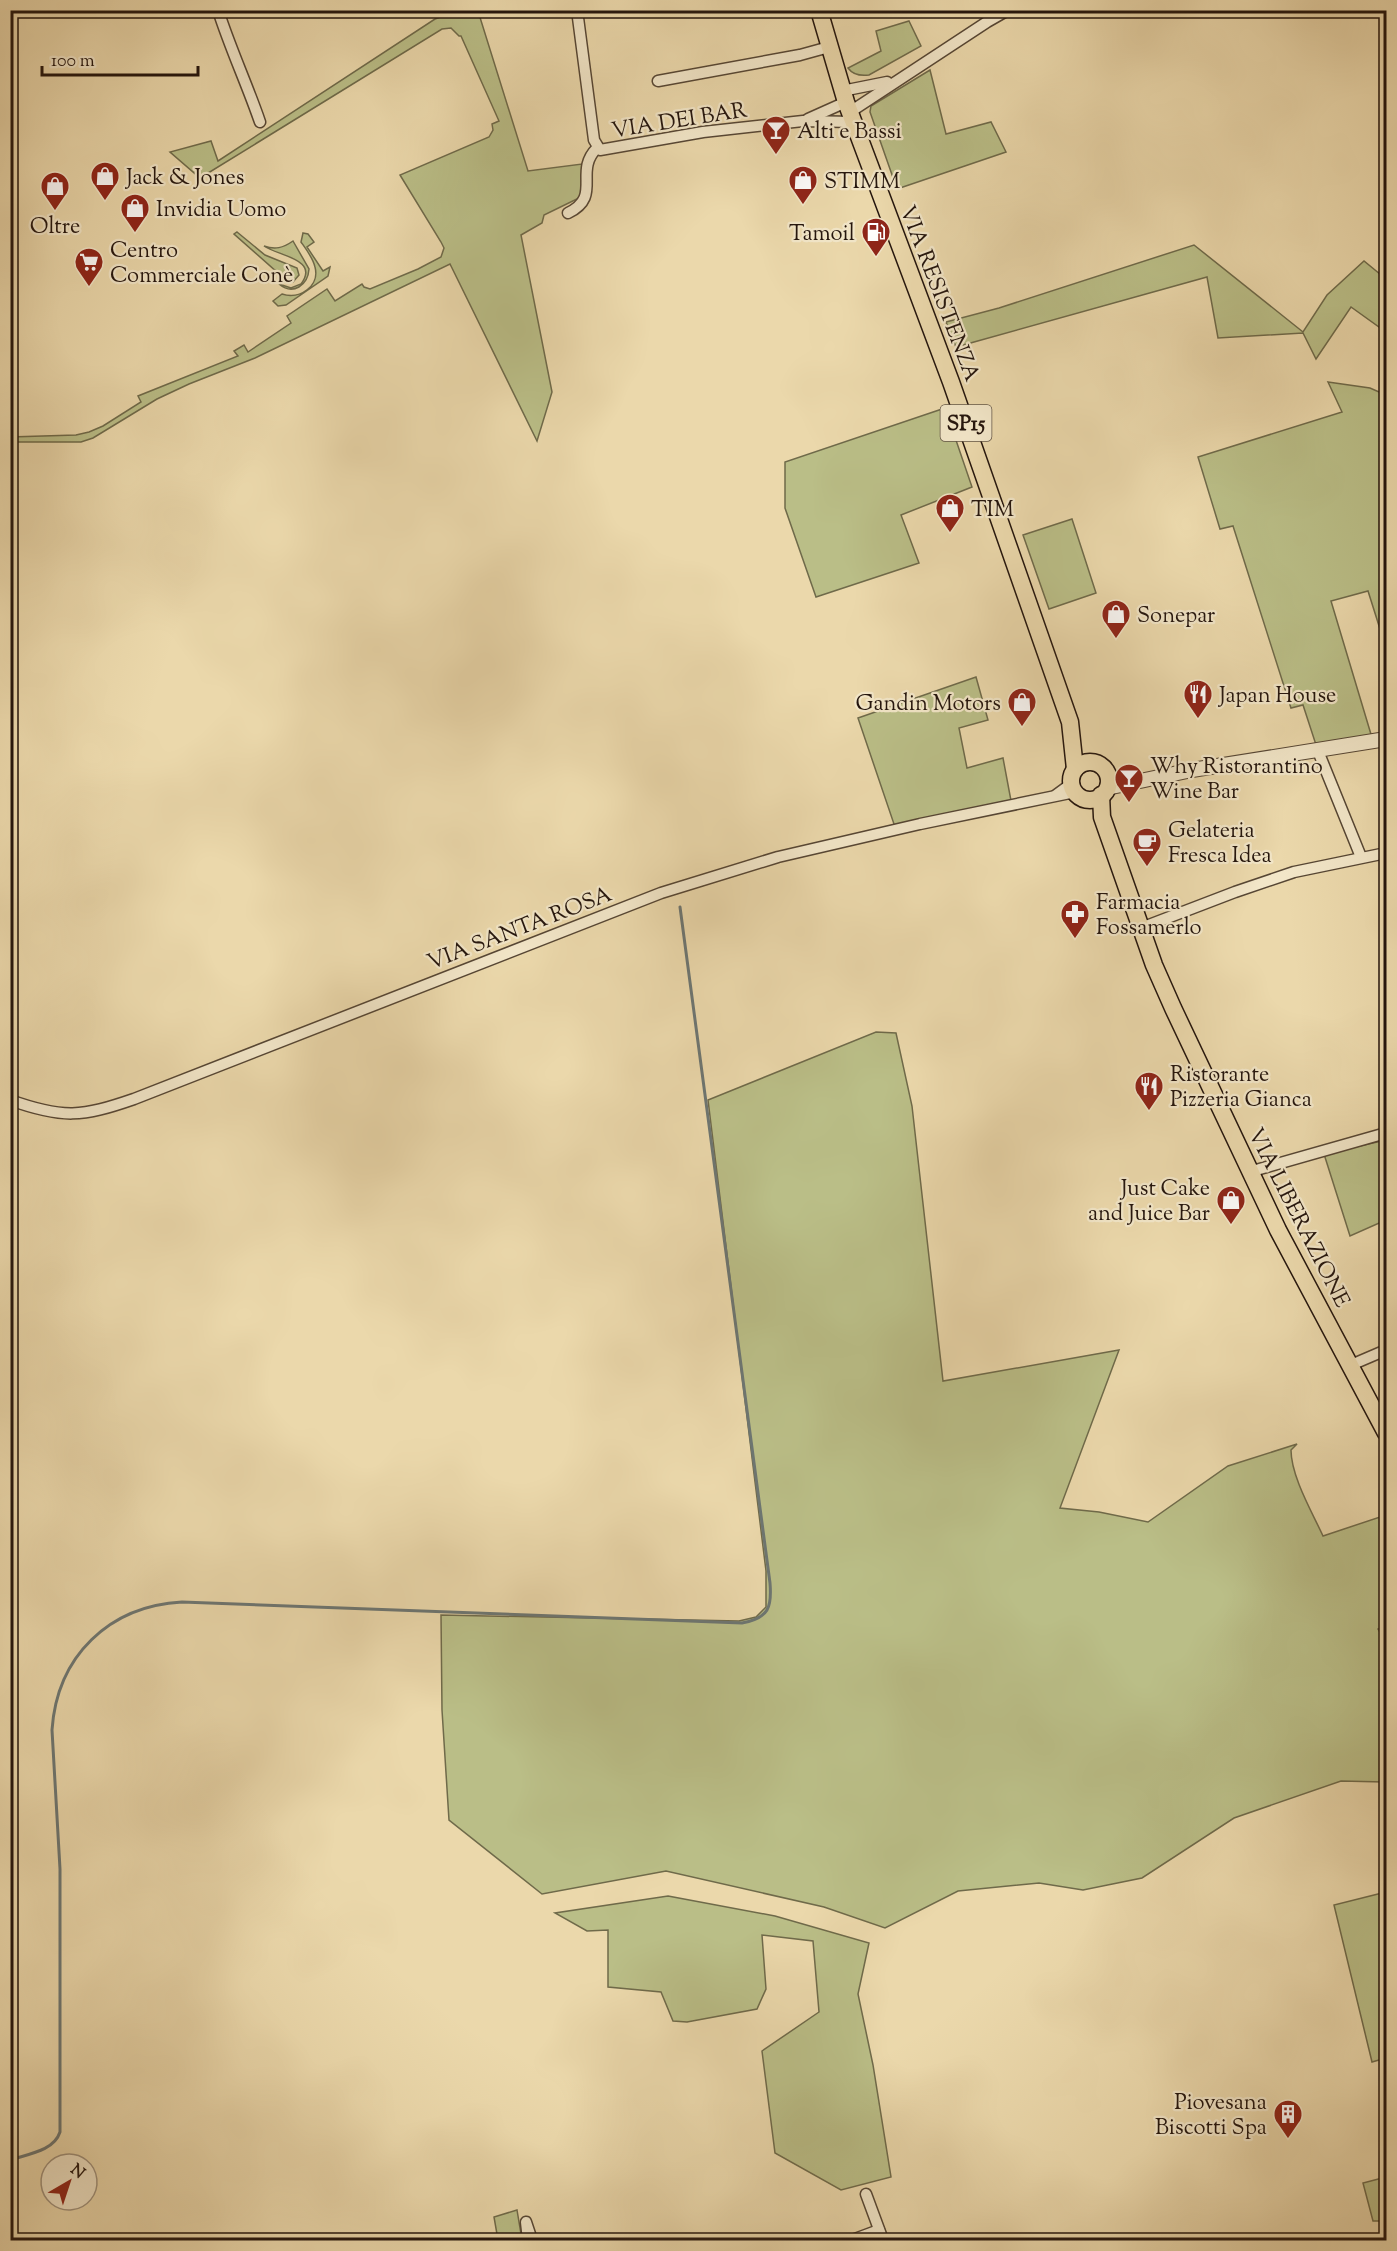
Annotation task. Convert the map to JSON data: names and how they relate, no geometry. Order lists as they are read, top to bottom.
{
  "streets": {
    "main road": ["VIA RESISTENZA", "SP15", "VIA LIBERAZIONE"],
    "street": ["VIA DEI BAR", "VIA SANTA ROSA"]
  },
  "crossings": [
    ["VIA DEI BAR", "VIA RESISTENZA"],
    ["VIA RESISTENZA", "VIA SANTA ROSA"],
    ["VIA RESISTENZA", "VIA LIBERAZIONE"],
    ["VIA SANTA ROSA", "VIA LIBERAZIONE"]
  ],
  "places": {
    "bar": ["Alti e Bassi", "Why Ristorantino Wine Bar"],
    "shop": [
      "Jack & Jones",
      "STIMM",
      "Oltre",
      "Invidia Uomo",
      "TIM",
      "Sonepar",
      "Gandin Motors",
      "Just Cake and Juice Bar"
    ],
    "fuel station": ["Tamoil"],
    "supermarket": ["Centro Commerciale Conè"],
    "restaurant": ["Japan House", "Ristorante Pizzeria Gianca"],
    "cafe": ["Gelateria Fresca Idea"],
    "pharmacy": ["Farmacia Fossamerlo"],
    "building": ["Piovesana Biscotti Spa"]
  },
  "scale_bar": "100 m",
  "north": "top right"
}
